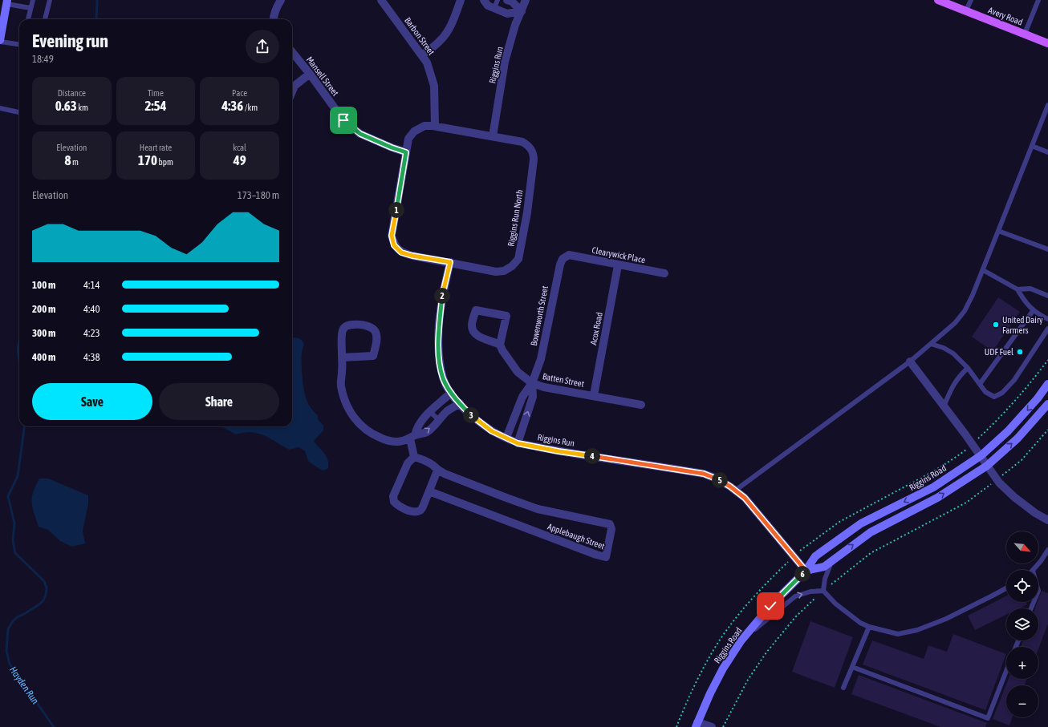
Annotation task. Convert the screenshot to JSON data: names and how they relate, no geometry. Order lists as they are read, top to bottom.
{
  "streets": {
    "main road": ["Avery Road", "Riggins Road"],
    "street": [
      "Barbon Street",
      "Riggins Run",
      "Mansell Street",
      "Riggins Run North",
      "Clearywick Place",
      "Bowenworth Street",
      "Acox Road",
      "Batten Street",
      "Applebaugh Street"
    ]
  },
  "crossings": [
    ["Riggins Run", "Riggins Run North"],
    ["Riggins Run", "Bowenworth Street"],
    ["Riggins Run", "Riggins Road"],
    ["Clearywick Place", "Bowenworth Street"],
    ["Clearywick Place", "Acox Road"],
    ["Bowenworth Street", "Batten Street"],
    ["Acox Road", "Batten Street"]
  ],
  "water": ["Hayden Run"],
  "places": ["United Dairy Farmers", "UDF Fuel"],
  "north": "bottom right",
  "page": {
    "heading": ["Evening run", "18:49"],
    "stats": [
      ["Distance", "0.63 km"],
      ["Time", "2:54"],
      ["Pace", "4:36 /km"],
      ["Elevation", "8 m"],
      ["Heart rate", "170 bpm"],
      ["kcal", "49"]
    ],
    "chart": ["Elevation", "173–180 m"],
    "pins": [
      "1",
      "2",
      "3",
      "4",
      "5",
      "6"
    ],
    "list": [
      {
        "name": "100 m",
        "note": "4:14"
      },
      {
        "name": "200 m",
        "note": "4:40"
      },
      {
        "name": "300 m",
        "note": "4:23"
      },
      {
        "name": "400 m",
        "note": "4:38"
      }
    ],
    "buttons": ["Save", "Share"],
    "map_buttons": ["+", "−"]
  }
}
